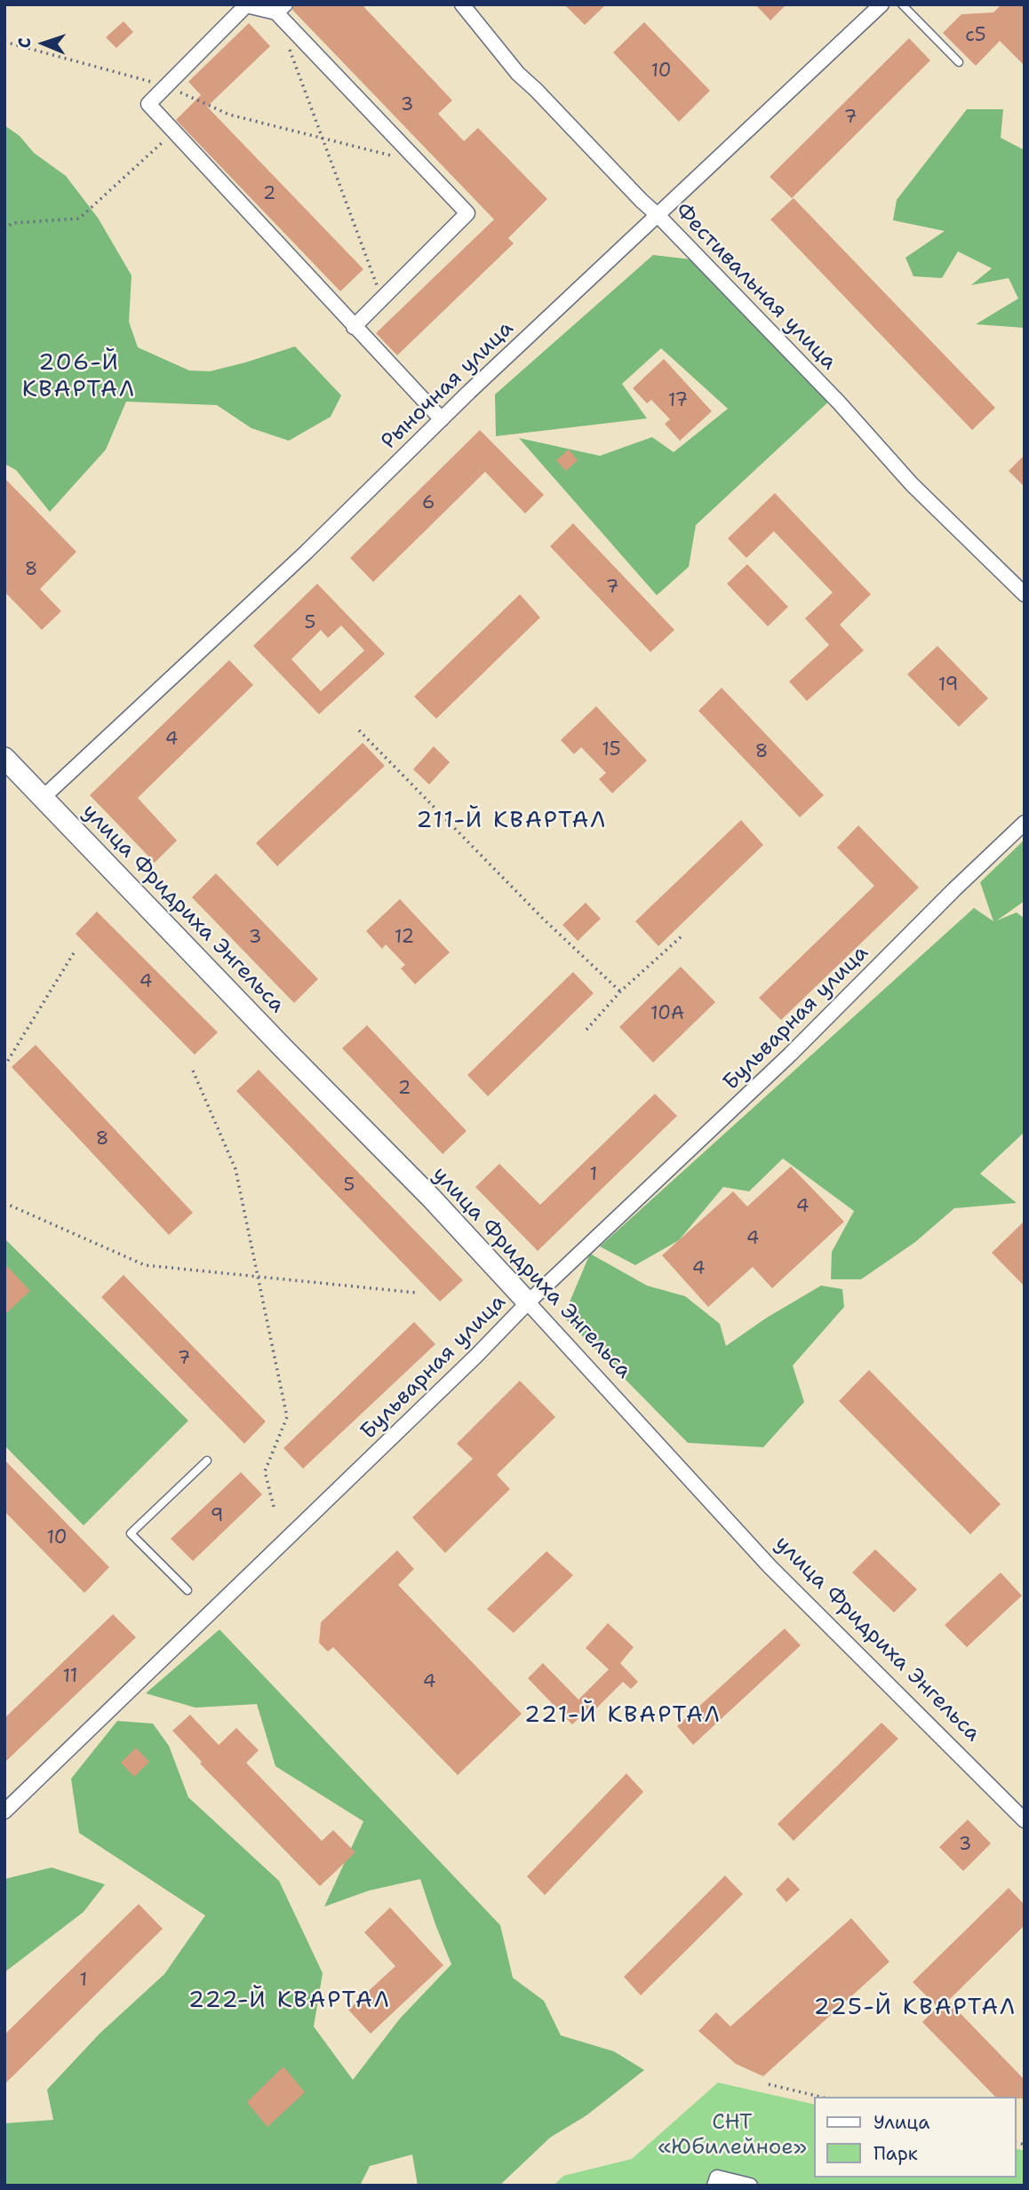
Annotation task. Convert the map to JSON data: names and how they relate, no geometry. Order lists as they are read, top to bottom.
{
  "streets": {
    "street": [
      "Фестивальная улица",
      "Рыночная улица",
      "улица Фридриха Энгельса",
      "Бульварная улица"
    ]
  },
  "crossings": [
    ["Фестивальная улица", "Рыночная улица"],
    ["Рыночная улица", "улица Фридриха Энгельса"],
    ["улица Фридриха Энгельса", "Бульварная улица"]
  ],
  "districts": [
    "206-Й КВАРТАЛ",
    "211-Й КВАРТАЛ",
    "221-Й КВАРТАЛ",
    "222-Й КВАРТАЛ",
    "225-Й КВАРТАЛ"
  ],
  "parks": ["СНТ «Юбилейное»"],
  "house_numbers": [
    "с5",
    "10",
    "3",
    "7",
    "2",
    "17",
    "6",
    "8",
    "7",
    "5",
    "19",
    "4",
    "15",
    "8",
    "3",
    "12",
    "4",
    "10А",
    "2",
    "8",
    "1",
    "5",
    "4",
    "4",
    "4",
    "7",
    "9",
    "10",
    "11",
    "4",
    "3",
    "1"
  ],
  "legend": ["Улица", "Парк"],
  "north": "left"
}
